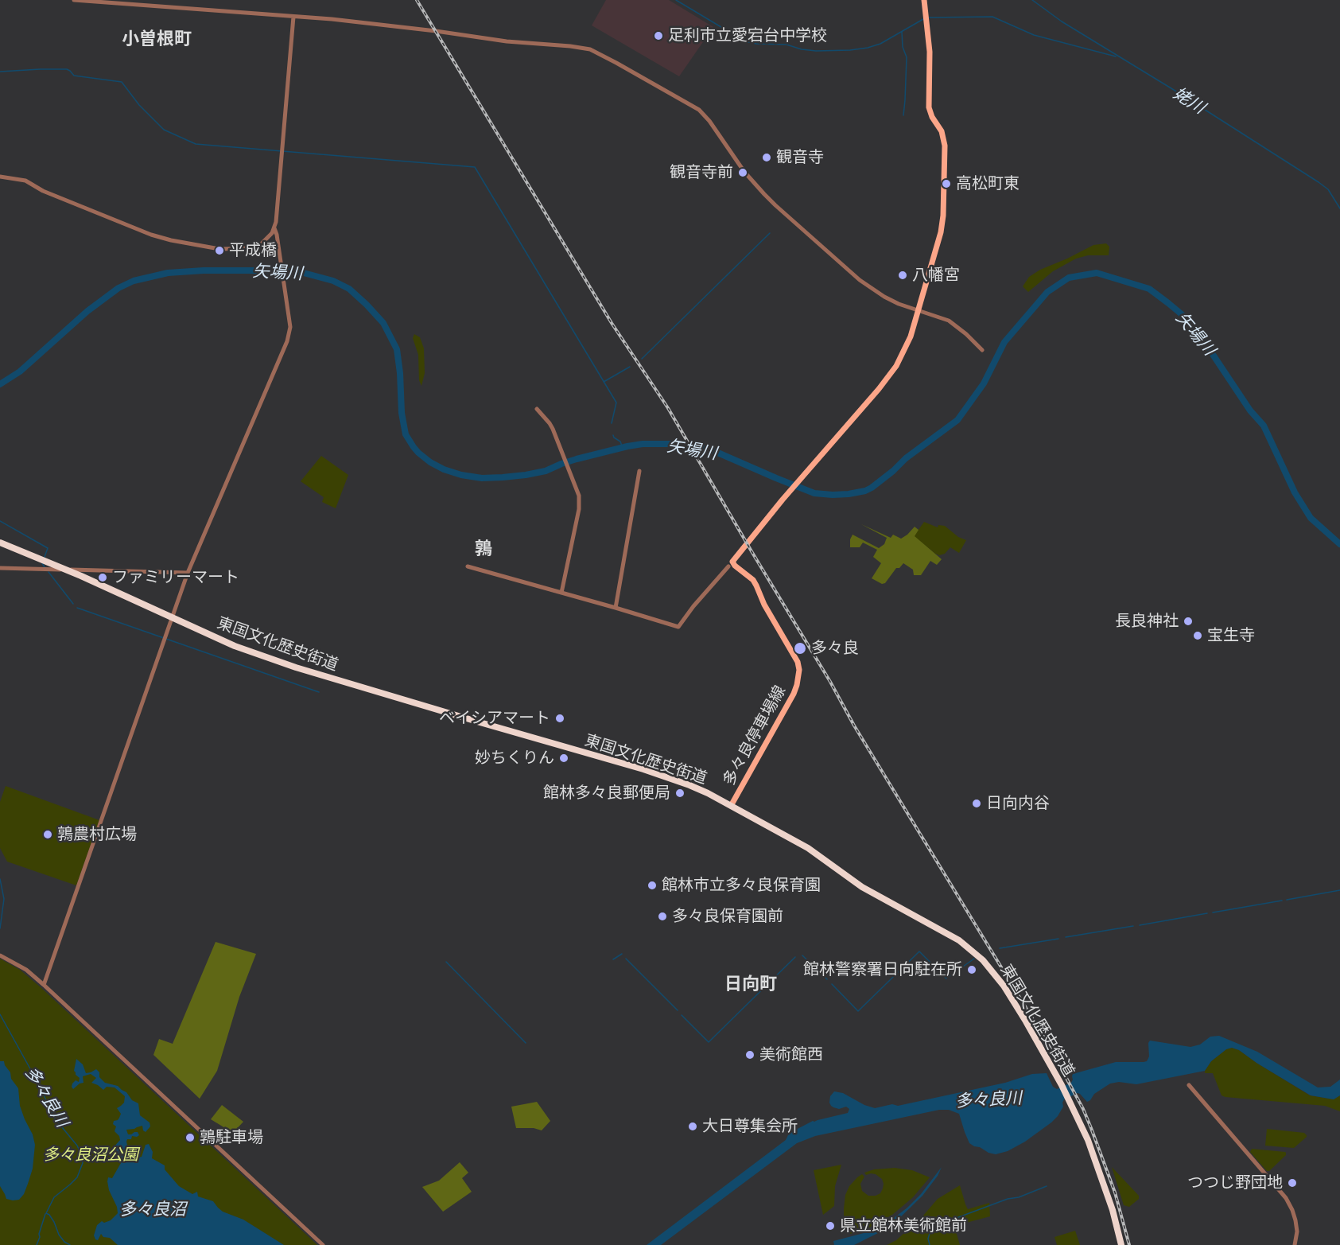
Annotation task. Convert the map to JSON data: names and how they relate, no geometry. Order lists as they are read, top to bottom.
{
  "streets": {
    "highway": ["東国文化歴史街道"],
    "main road": ["多々良停車場線"]
  },
  "crossings": [
    ["東国文化歴史街道", "多々良停車場線"]
  ],
  "districts": ["小曽根町", "鶉", "日向町"],
  "water": [
    "姥川",
    "矢場川",
    "多々良川",
    "多々良沼"
  ],
  "parks": ["多々良沼公園"],
  "places": [
    "足利市立愛宕台中学校",
    "観音寺",
    "観音寺前",
    "高松町東",
    "平成橋",
    "八幡宮",
    "ファミリーマート",
    "長良神社",
    "宝生寺",
    "多々良",
    "ベイシアマート",
    "妙ちくりん",
    "館林多々良郵便局",
    "日向内谷",
    "鶉農村広場",
    "館林市立多々良保育園",
    "多々良保育園前",
    "館林警察署日向駐在所",
    "美術館西",
    "大日尊集会所",
    "鶉駐車場",
    "つつじ野団地",
    "県立館林美術館前"
  ]
}
